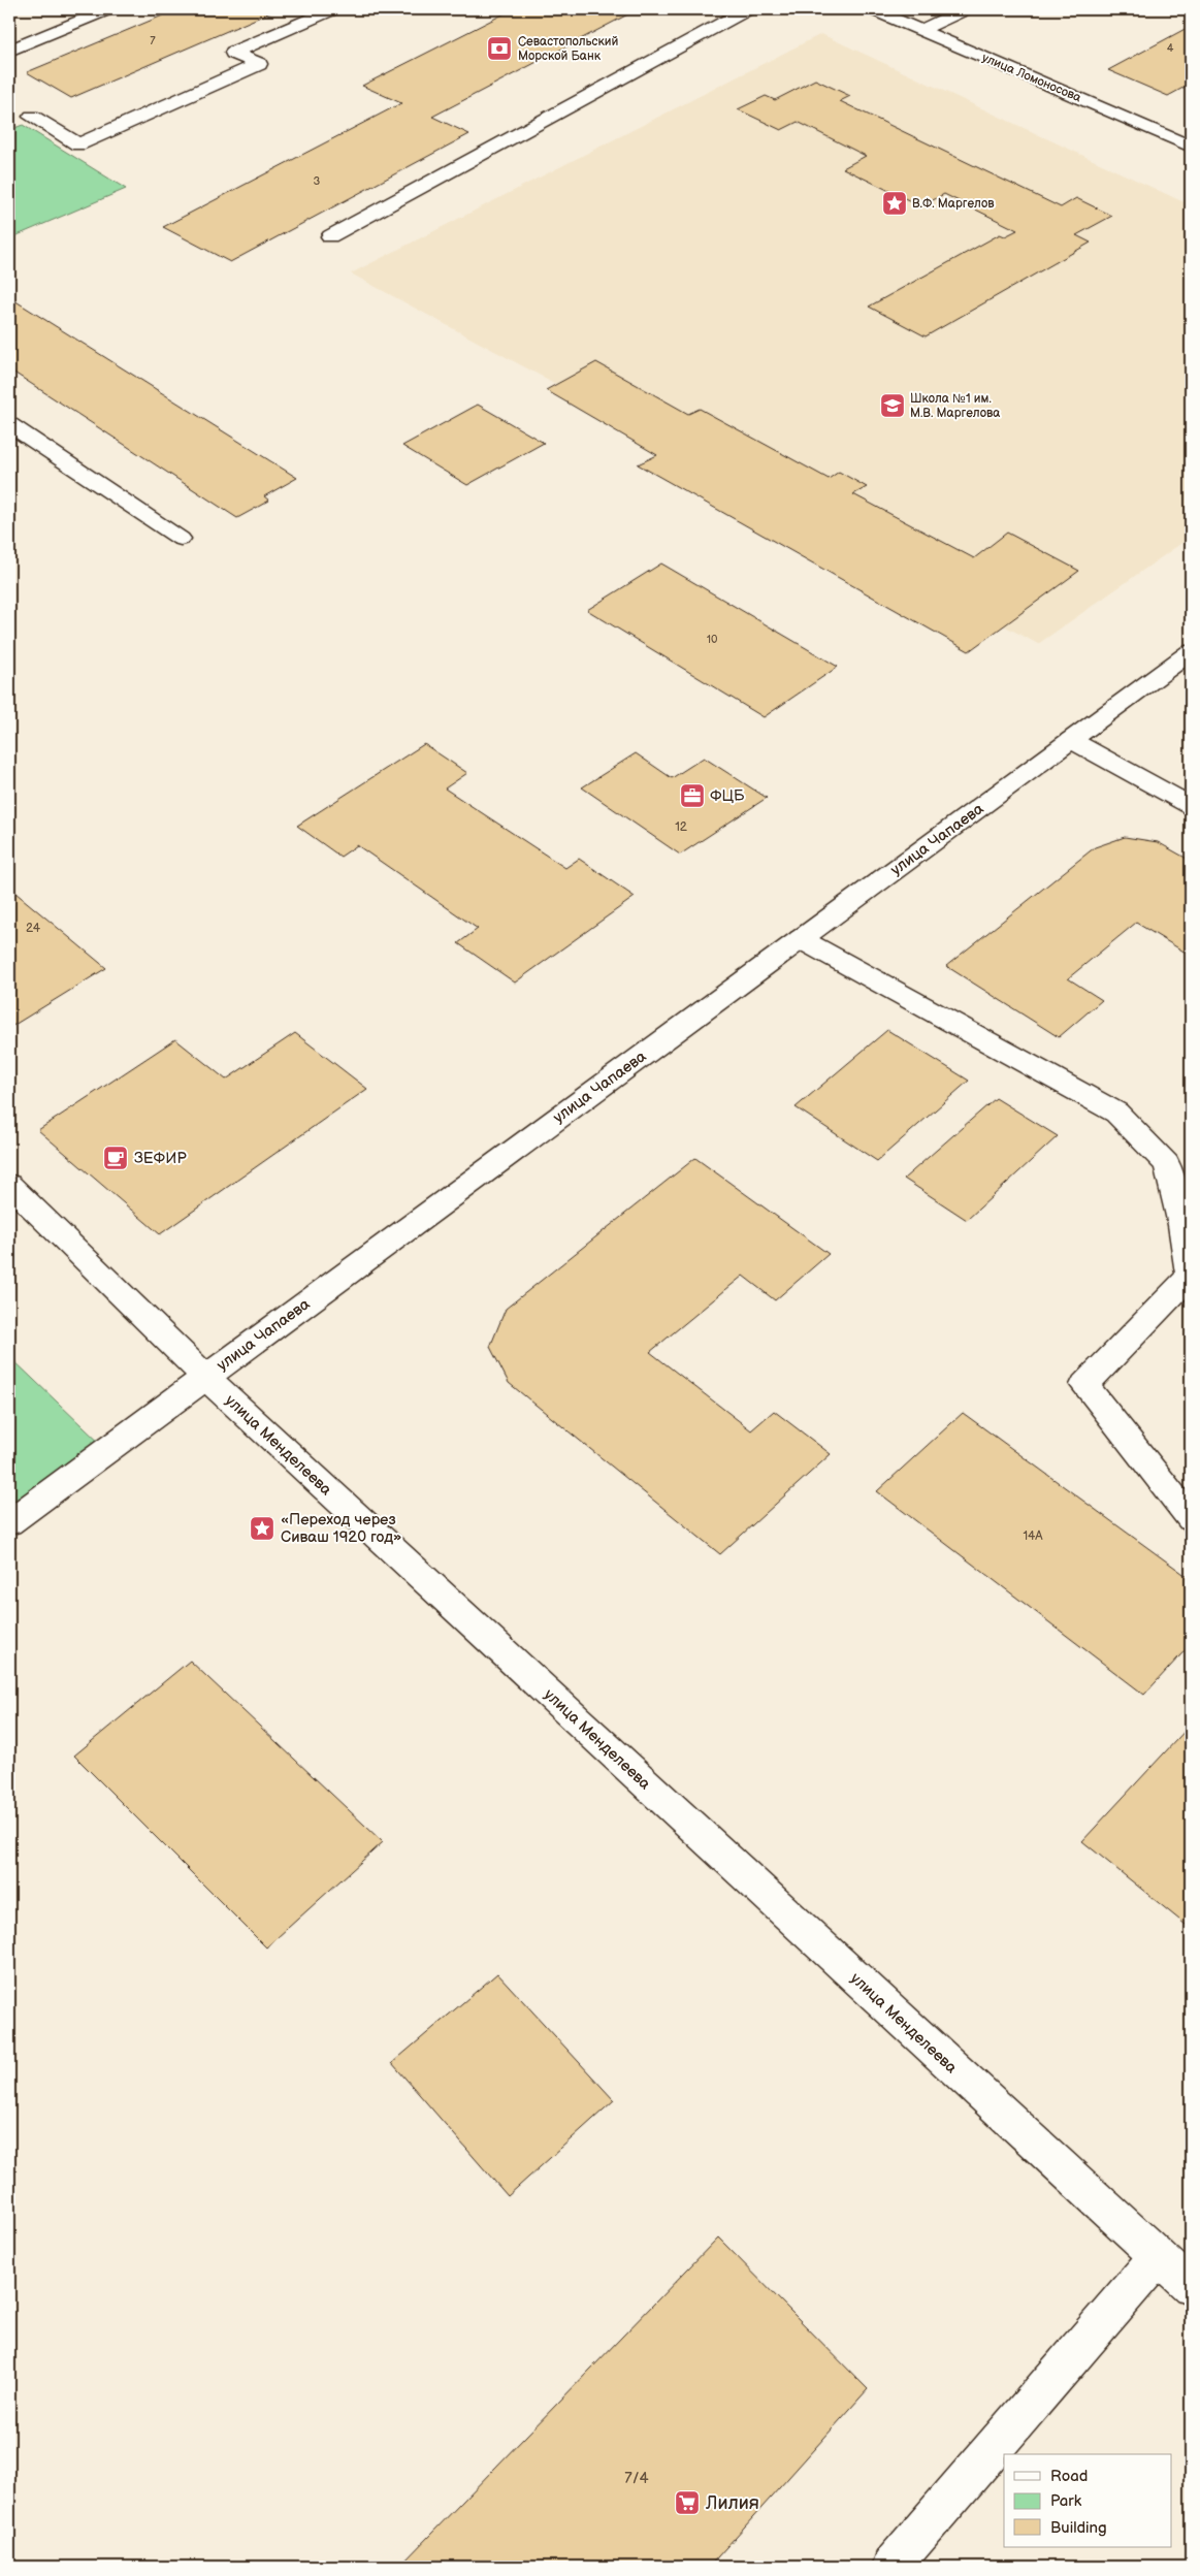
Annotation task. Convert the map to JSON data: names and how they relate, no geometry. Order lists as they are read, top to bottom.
{
  "streets": {
    "street": ["улица Ломоносова", "улица Чапаева", "улица Менделеева"]
  },
  "crossings": [
    ["улица Чапаева", "улица Менделеева"]
  ],
  "places": {
    "bank": ["Севастопольский Морской Банк"],
    "place": ["В.Ф. Маргелов", "«Переход через Сиваш 1920 год»"],
    "school or university": ["Школа №1 им. М.В. Маргелова"],
    "office": ["ФЦБ"],
    "cafe": ["ЗЕФИР"],
    "supermarket": ["Лилия"]
  },
  "house_numbers": [
    "7",
    "4",
    "3",
    "10",
    "12",
    "24",
    "14А",
    "7/4"
  ],
  "legend": ["Road", "Park", "Building"]
}
